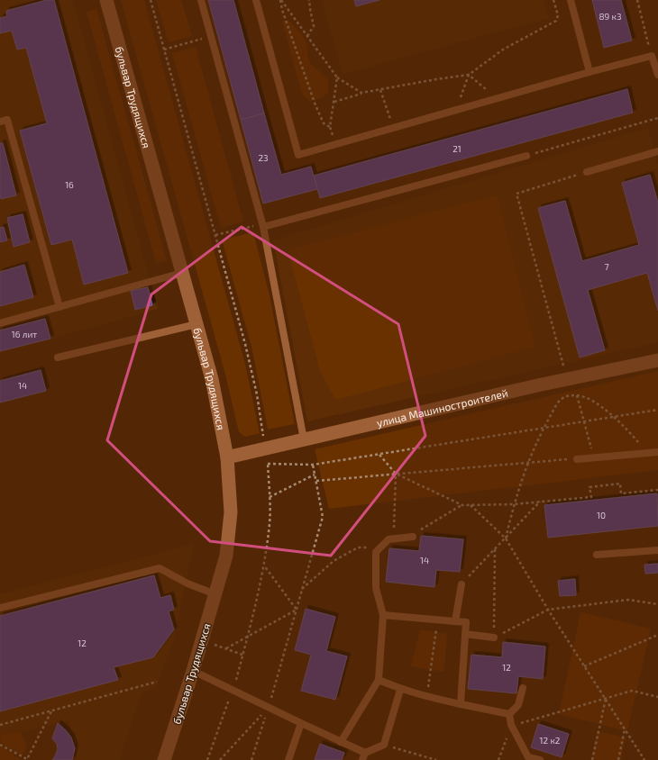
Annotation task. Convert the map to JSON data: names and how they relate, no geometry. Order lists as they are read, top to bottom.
{
  "streets": {
    "street": ["бульвар Трудящихся", "улица Машиностроителей"]
  },
  "crossings": [
    ["бульвар Трудящихся", "улица Машиностроителей"]
  ],
  "house_numbers": [
    "89 к3",
    "21",
    "23",
    "16",
    "7",
    "16 лит",
    "14",
    "10",
    "14",
    "12",
    "12",
    "12 к2"
  ]
}
